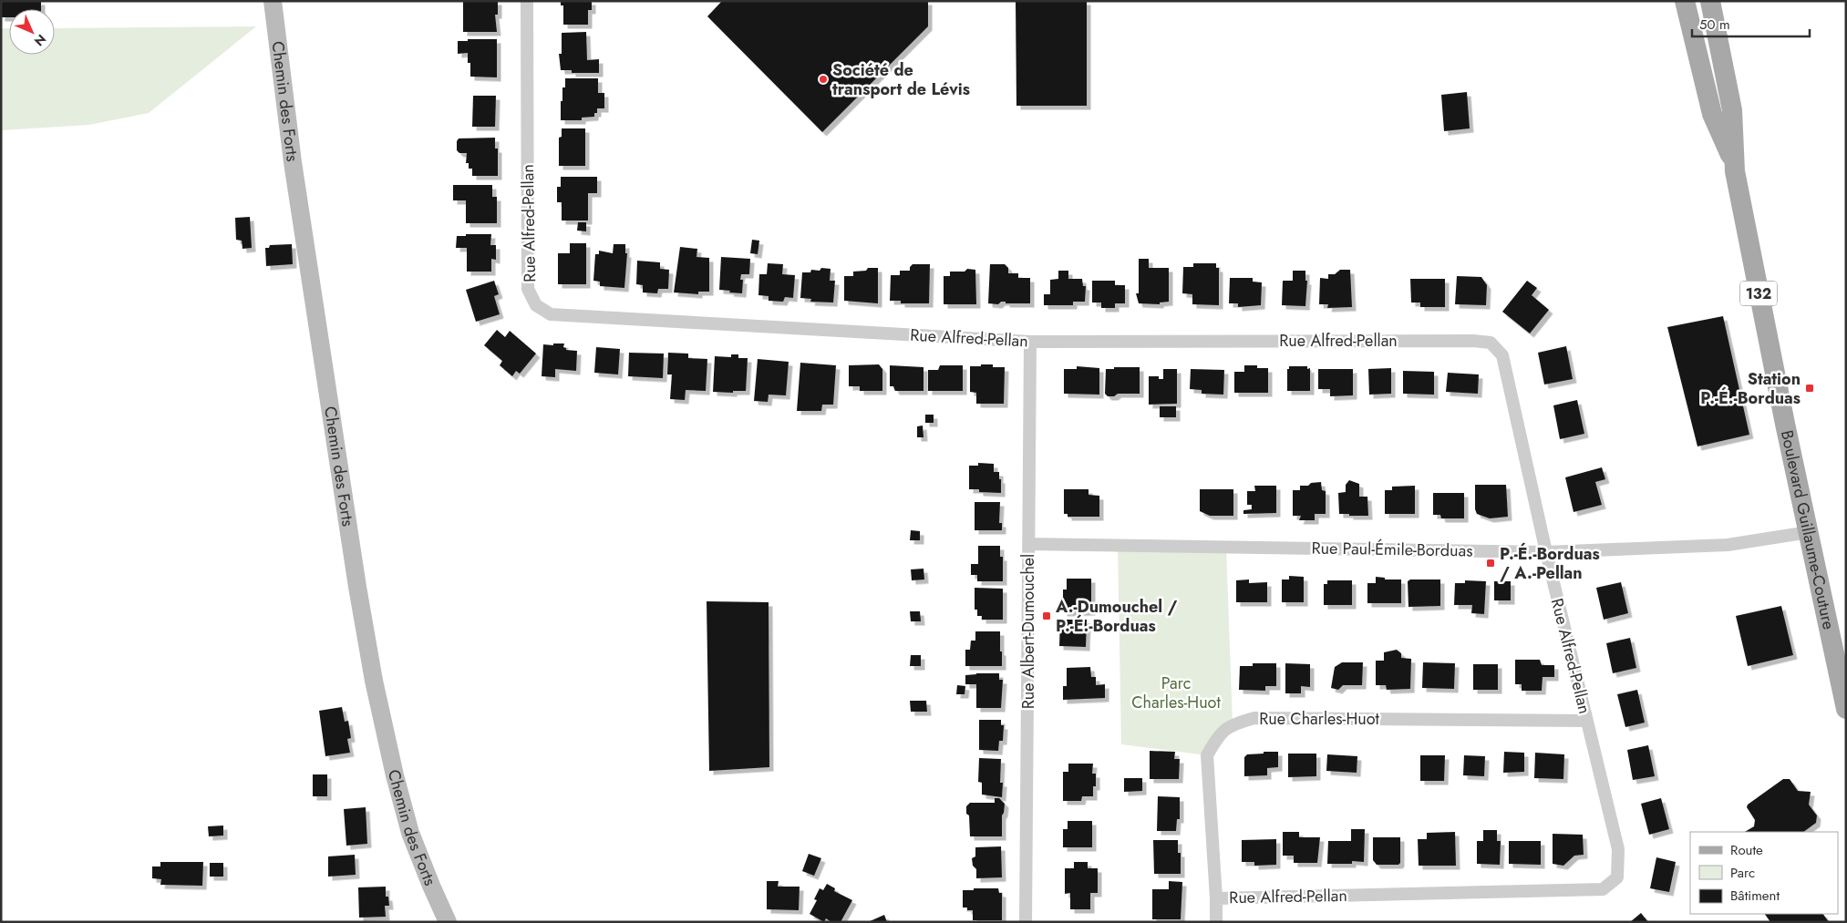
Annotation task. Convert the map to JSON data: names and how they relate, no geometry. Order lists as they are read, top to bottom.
{
  "streets": {
    "main road": ["132", "Boulevard Guillaume-Couture"],
    "street": [
      "Chemin des Forts",
      "Rue Alfred-Pellan",
      "Rue Paul-Émile-Borduas",
      "Rue Albert-Dumouchel",
      "Rue Charles-Huot"
    ]
  },
  "crossings": [
    ["Rue Alfred-Pellan", "Rue Paul-Émile-Borduas"],
    ["Rue Alfred-Pellan", "Rue Albert-Dumouchel"],
    ["Rue Alfred-Pellan", "Rue Charles-Huot"],
    ["Boulevard Guillaume-Couture", "Rue Paul-Émile-Borduas"],
    ["Rue Paul-Émile-Borduas", "Rue Albert-Dumouchel"]
  ],
  "parks": ["Parc Charles-Huot"],
  "places": {
    "other": ["Société de transport de Lévis"],
    "transit": ["Station P.-É.-Borduas", "P.-É.-Borduas / A.-Pellan", "A.-Dumouchel / P.-É.-Borduas"]
  },
  "legend": ["Route", "Parc", "Bâtiment"],
  "scale_bar": "50 m",
  "north": "bottom right"
}
